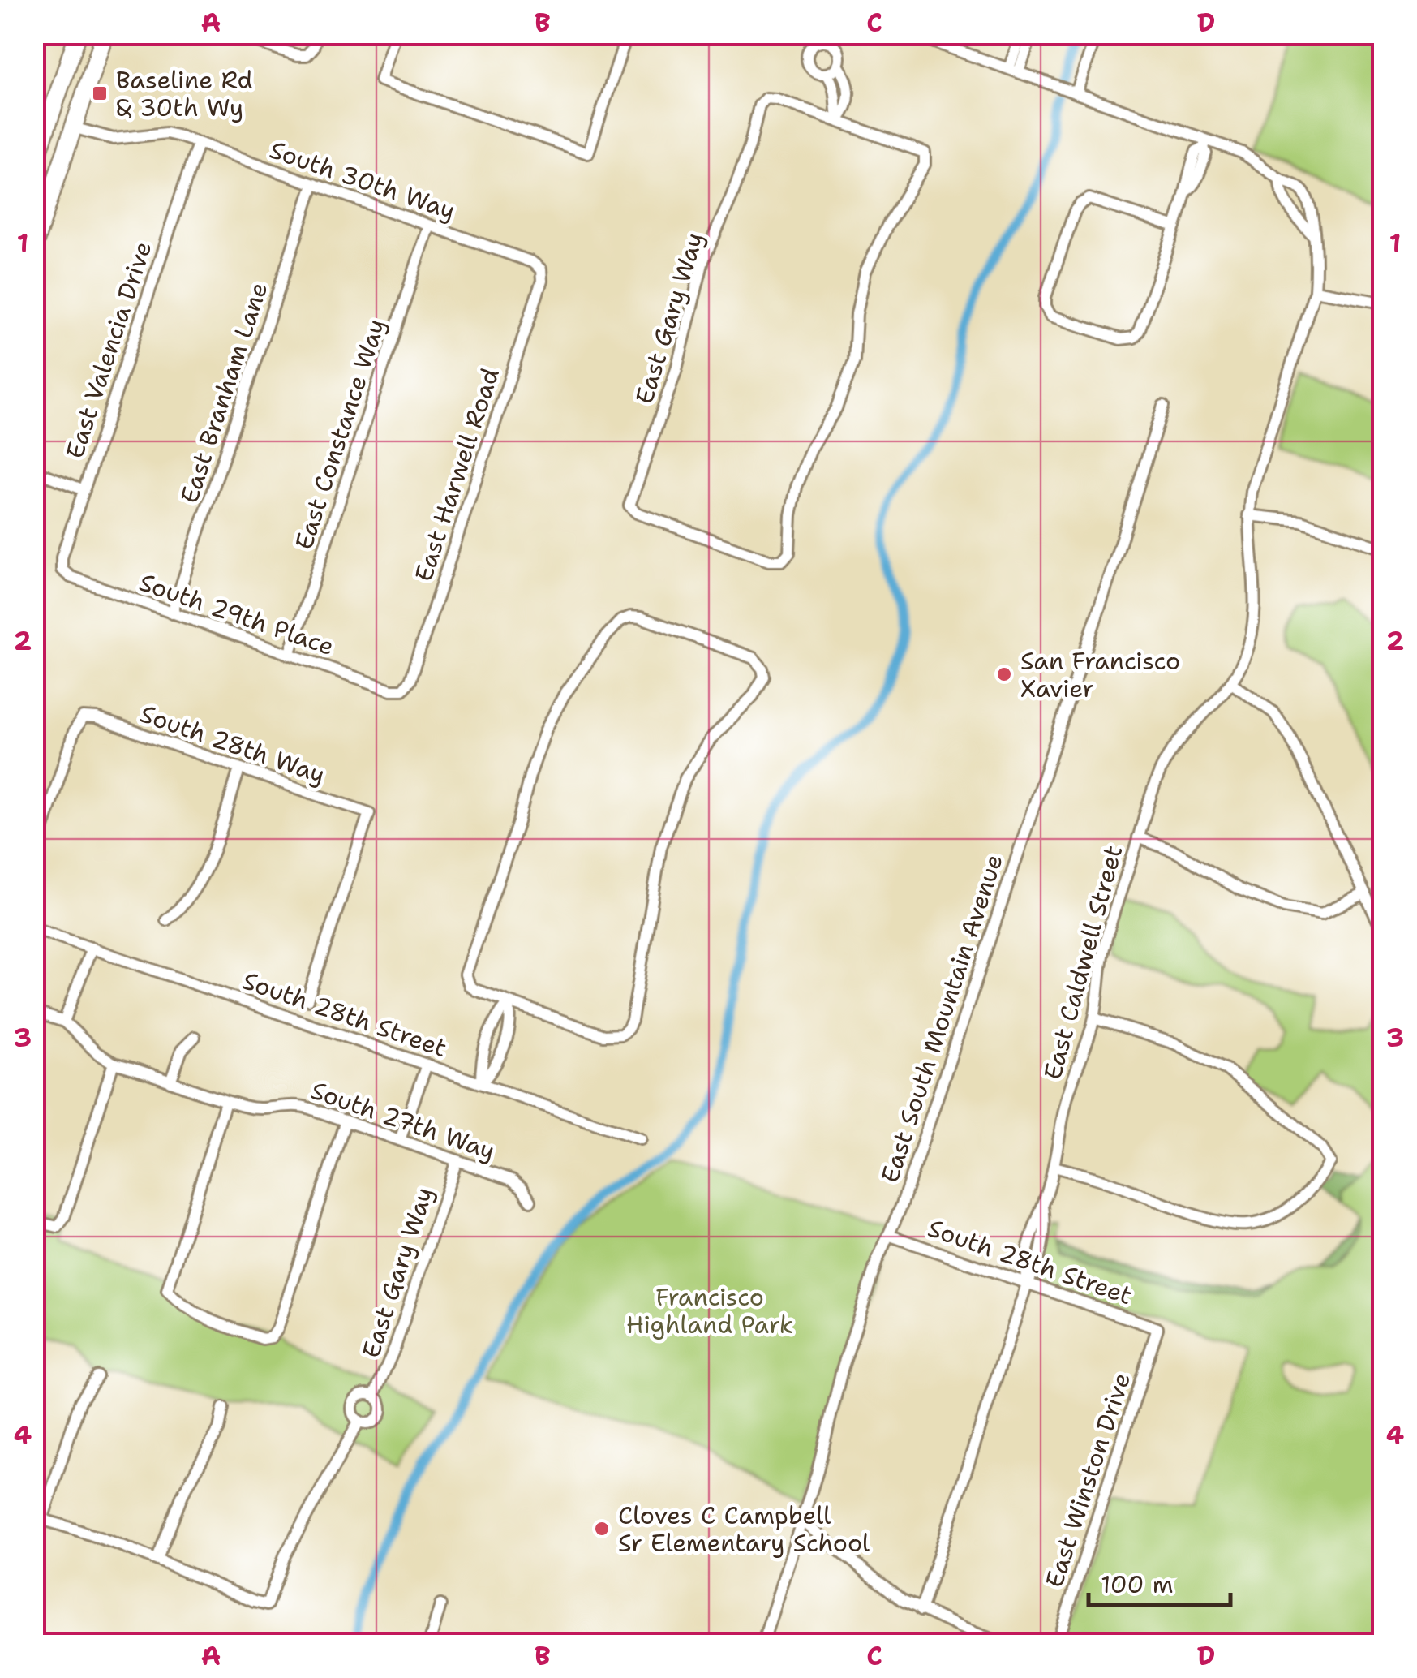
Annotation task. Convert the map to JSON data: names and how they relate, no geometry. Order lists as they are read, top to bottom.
{
  "streets": {
    "street": [
      "South 30th Way",
      "East Gary Way",
      "East Valencia Drive",
      "East Branham Lane",
      "East Constance Way",
      "East Harwell Road",
      "South 29th Place",
      "South 28th Way",
      "East Caldwell Street",
      "South 28th Street",
      "East South Mountain Avenue",
      "South 27th Way",
      "East Winston Drive"
    ]
  },
  "crossings": [
    ["South 30th Way", "East Valencia Drive"],
    ["South 30th Way", "East Branham Lane"],
    ["South 30th Way", "East Constance Way"],
    ["South 30th Way", "East Harwell Road"],
    ["East Gary Way", "South 27th Way"],
    ["East Valencia Drive", "South 29th Place"],
    ["East Branham Lane", "South 29th Place"],
    ["East Constance Way", "South 29th Place"],
    ["East Harwell Road", "South 29th Place"],
    ["East Caldwell Street", "South 28th Street"],
    ["South 28th Street", "East South Mountain Avenue"],
    ["South 28th Street", "East Winston Drive"]
  ],
  "parks": ["Francisco Highland Park"],
  "places": {
    "transit": ["Baseline Rd & 30th Wy"],
    "other": ["San Francisco Xavier", "Cloves C Campbell Sr Elementary School"]
  },
  "scale_bar": "100 m",
  "grid": {
    "columns": [
      "A",
      "B",
      "C",
      "D"
    ],
    "rows": [
      "1",
      "2",
      "3",
      "4"
    ]
  }
}
